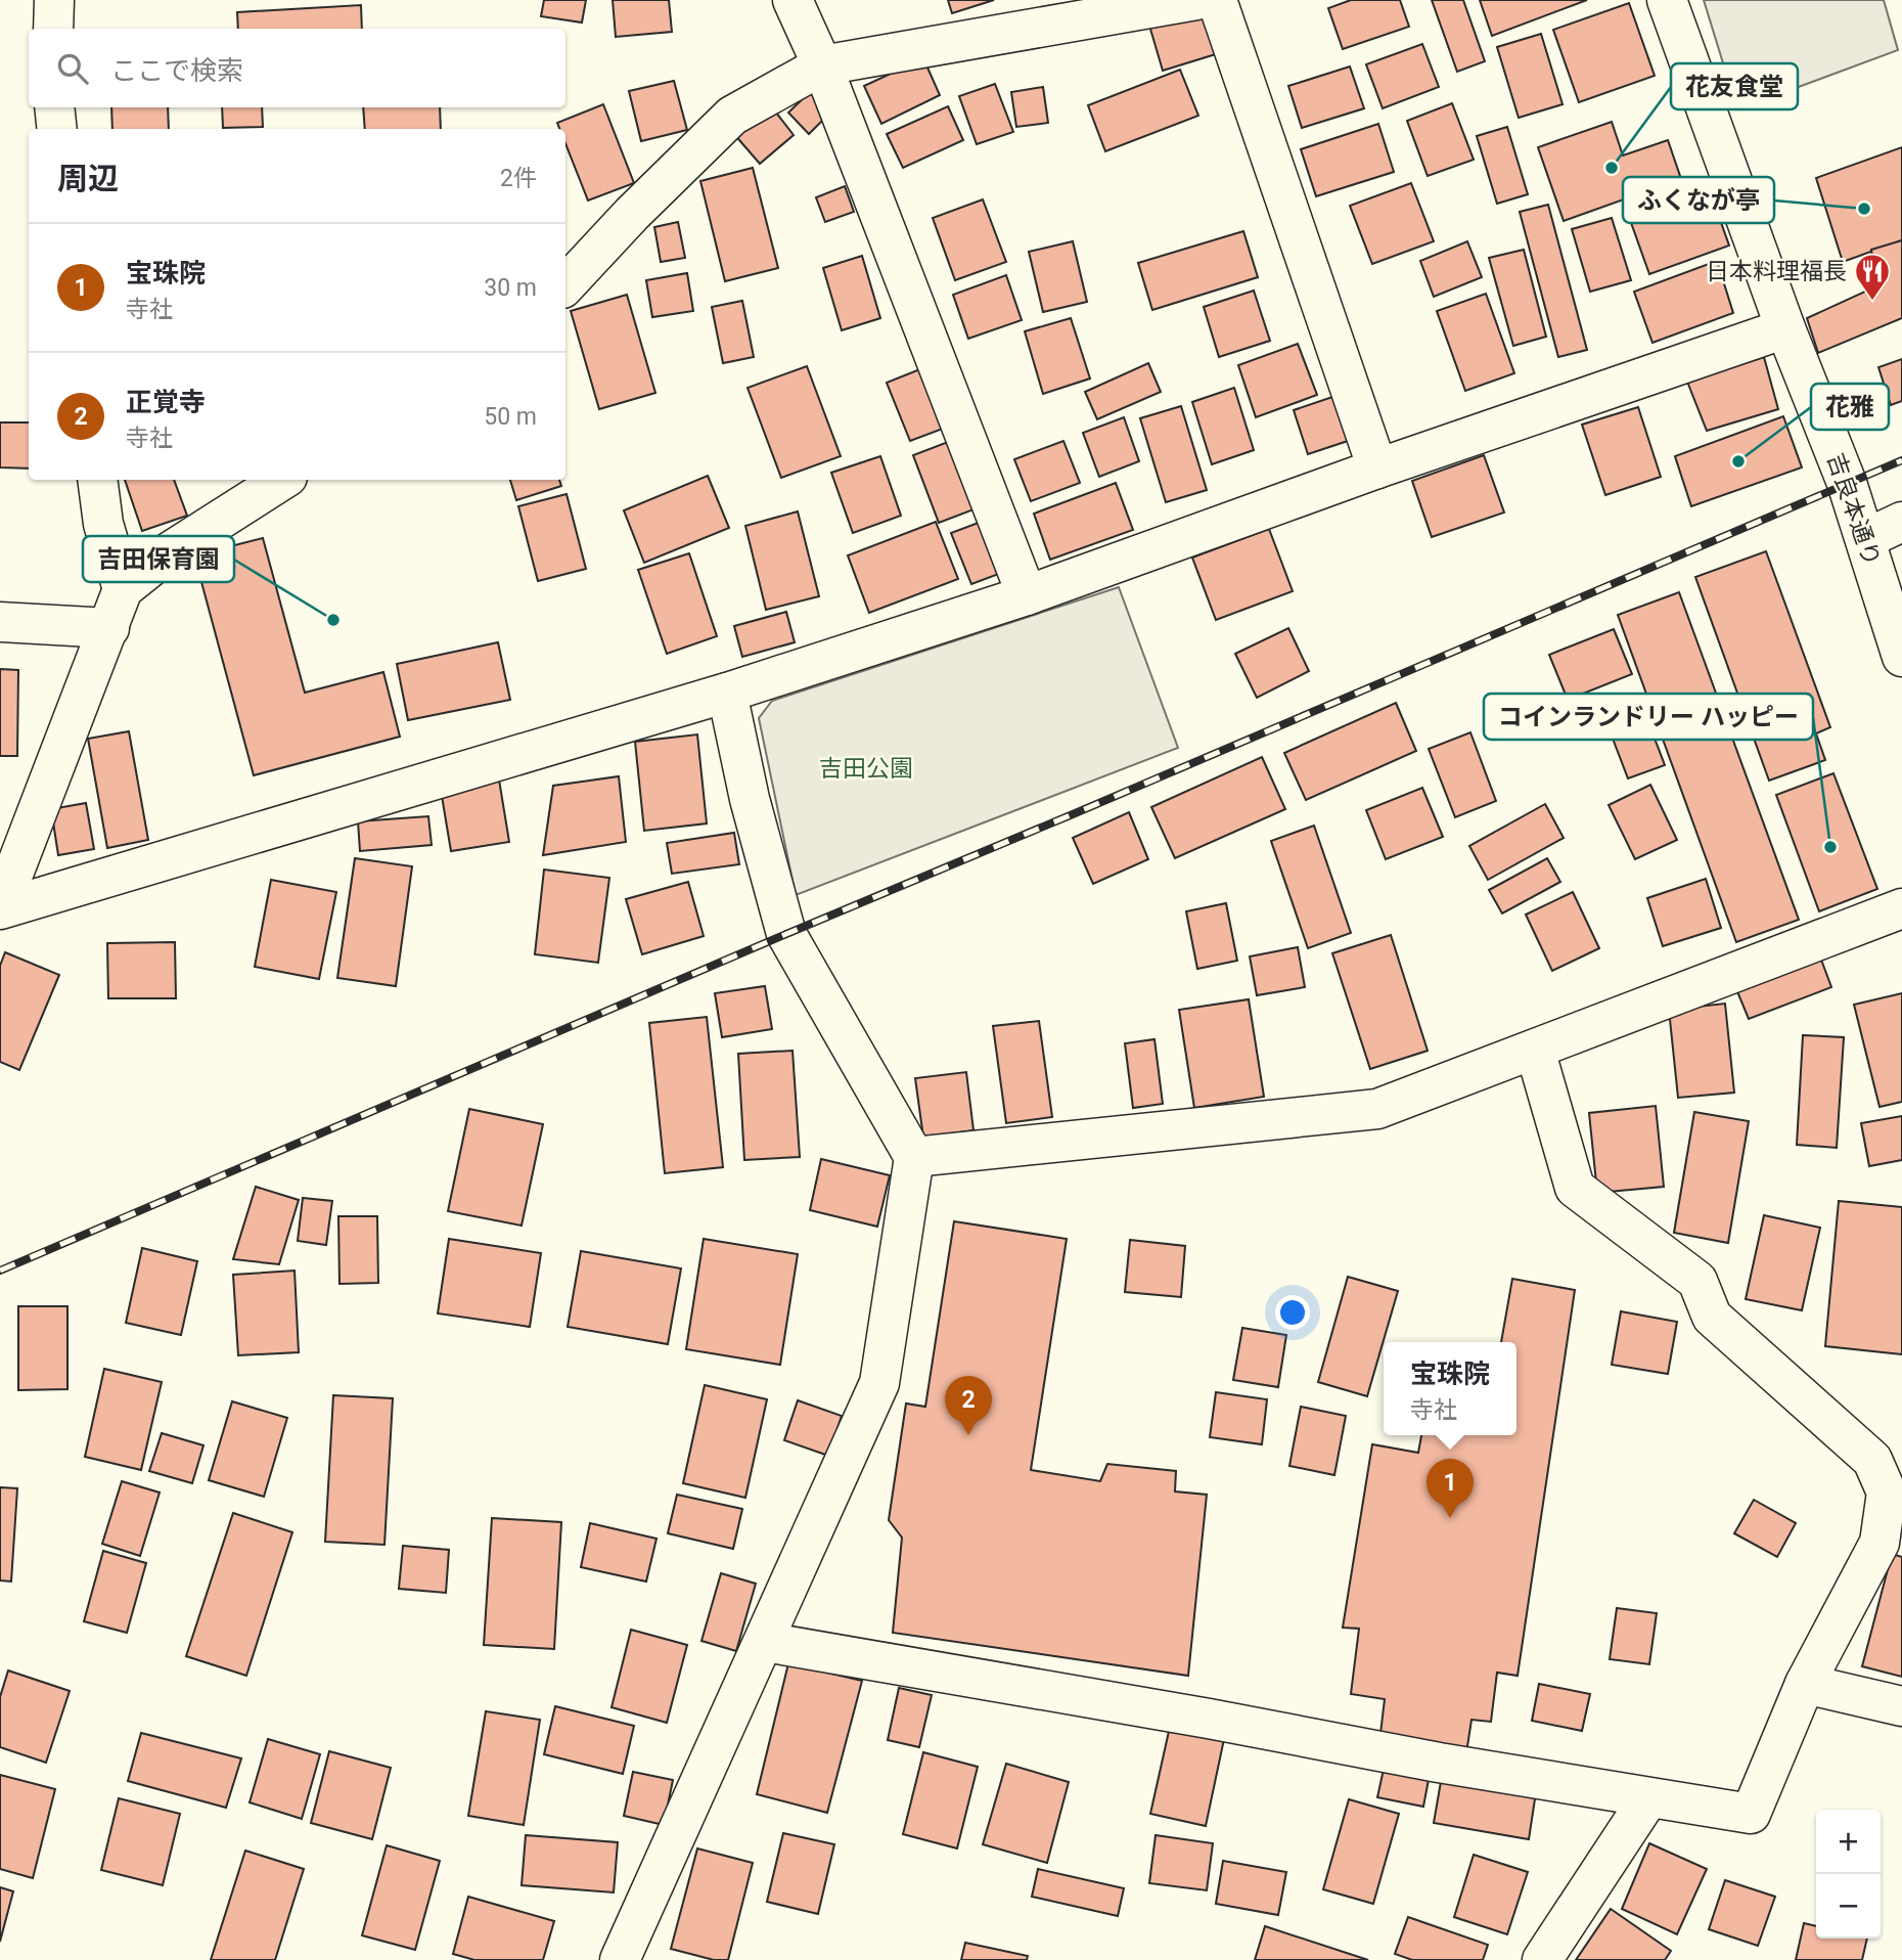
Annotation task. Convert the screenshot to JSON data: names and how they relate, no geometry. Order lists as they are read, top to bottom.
{
  "streets": {
    "main road": ["吉良本通り"]
  },
  "parks": ["吉田公園"],
  "places": {
    "other": [
      "花友食堂",
      "ふくなが亭",
      "花雅",
      "吉田保育園",
      "コインランドリー ハッピー"
    ],
    "restaurant": ["日本料理福長"]
  },
  "page": {
    "search": "ここで検索",
    "heading": ["周辺", "2件"],
    "list": [
      {
        "mark": "1",
        "name": "宝珠院",
        "note": "寺社",
        "value": "30 m"
      },
      {
        "mark": "2",
        "name": "正覚寺",
        "note": "寺社",
        "value": "50 m"
      }
    ],
    "popup": ["宝珠院", "寺社"],
    "pins": ["2", "1"],
    "map_buttons": ["+", "−"]
  }
}
